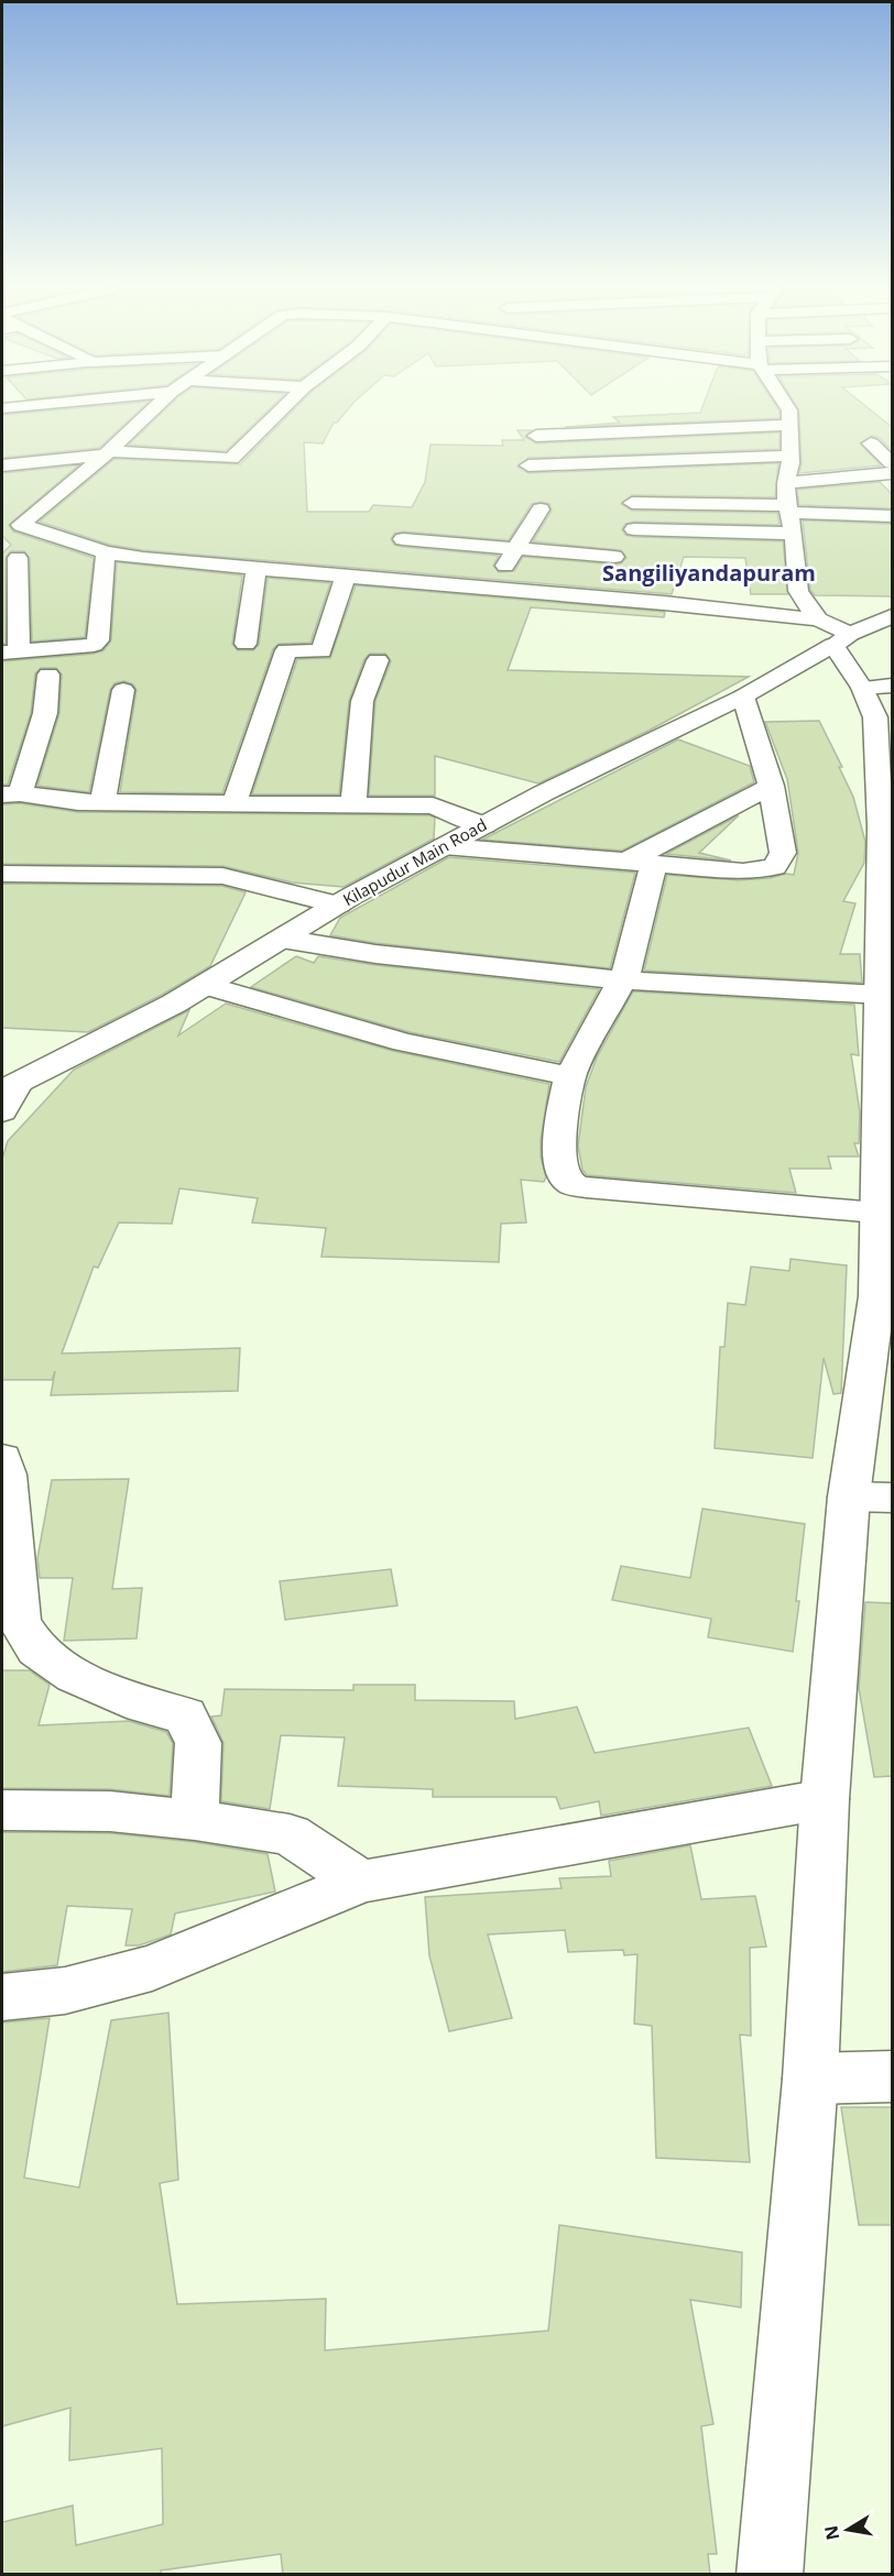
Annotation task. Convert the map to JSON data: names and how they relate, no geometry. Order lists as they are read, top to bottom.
{
  "streets": {
    "street": ["Kilapudur Main Road"]
  },
  "districts": ["Sangiliyandapuram"],
  "north": "left"
}
